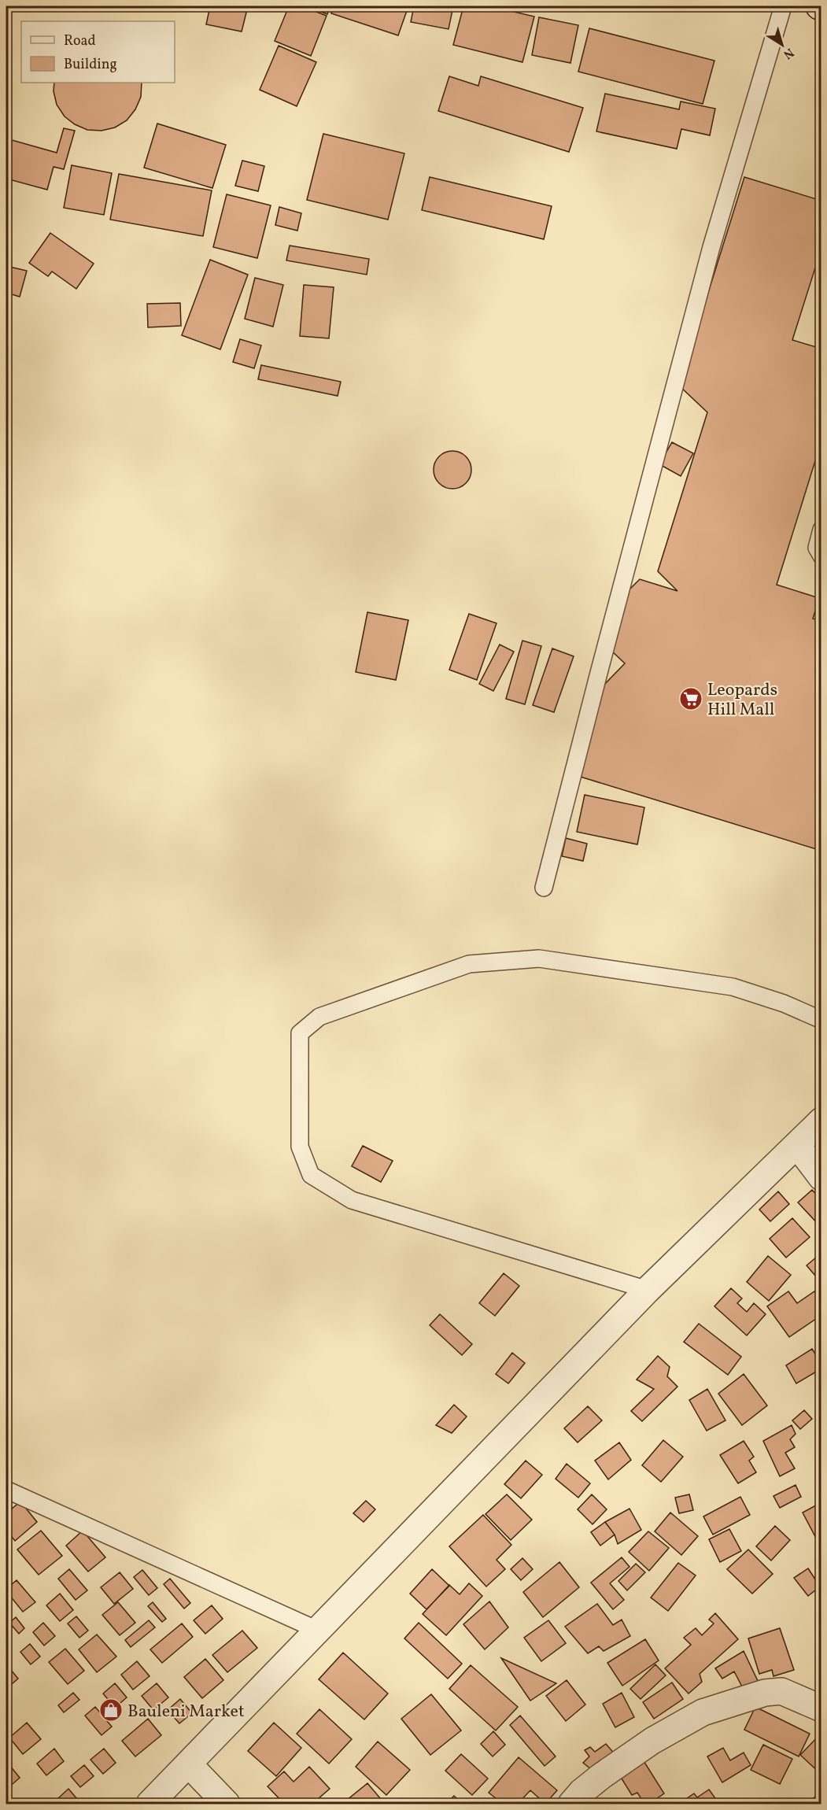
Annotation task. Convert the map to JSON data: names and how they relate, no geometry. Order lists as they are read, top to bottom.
{
  "places": {
    "supermarket": ["Leopards Hill Mall"],
    "shop": ["Bauleni Market"]
  },
  "legend": ["Road", "Building"],
  "north": "bottom right"
}
